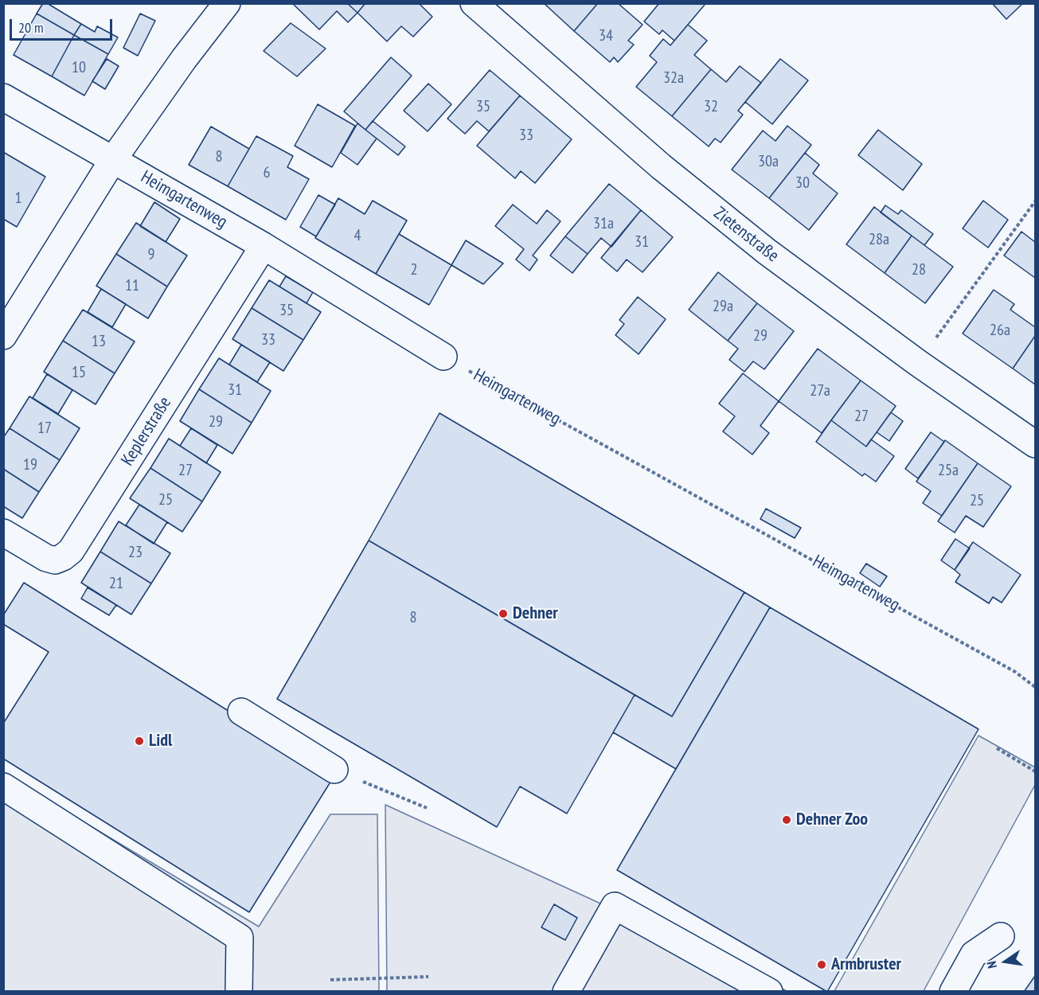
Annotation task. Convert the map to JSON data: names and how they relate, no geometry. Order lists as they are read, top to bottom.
{
  "streets": {
    "street": ["Heimgartenweg", "Zietenstraße", "Keplerstraße"]
  },
  "crossings": [
    ["Heimgartenweg", "Keplerstraße"]
  ],
  "places": [
    "Dehner",
    "Lidl",
    "Dehner Zoo",
    "Armbruster"
  ],
  "house_numbers": [
    "34",
    "10",
    "32a",
    "35",
    "32",
    "33",
    "8",
    "30a",
    "6",
    "30",
    "1",
    "31a",
    "4",
    "28a",
    "31",
    "9",
    "2",
    "28",
    "11",
    "29a",
    "35",
    "26a",
    "29",
    "33",
    "13",
    "15",
    "31",
    "27a",
    "27",
    "29",
    "17",
    "19",
    "27",
    "25a",
    "25",
    "25",
    "23",
    "21",
    "8"
  ],
  "scale_bar": "20 m",
  "north": "left"
}
